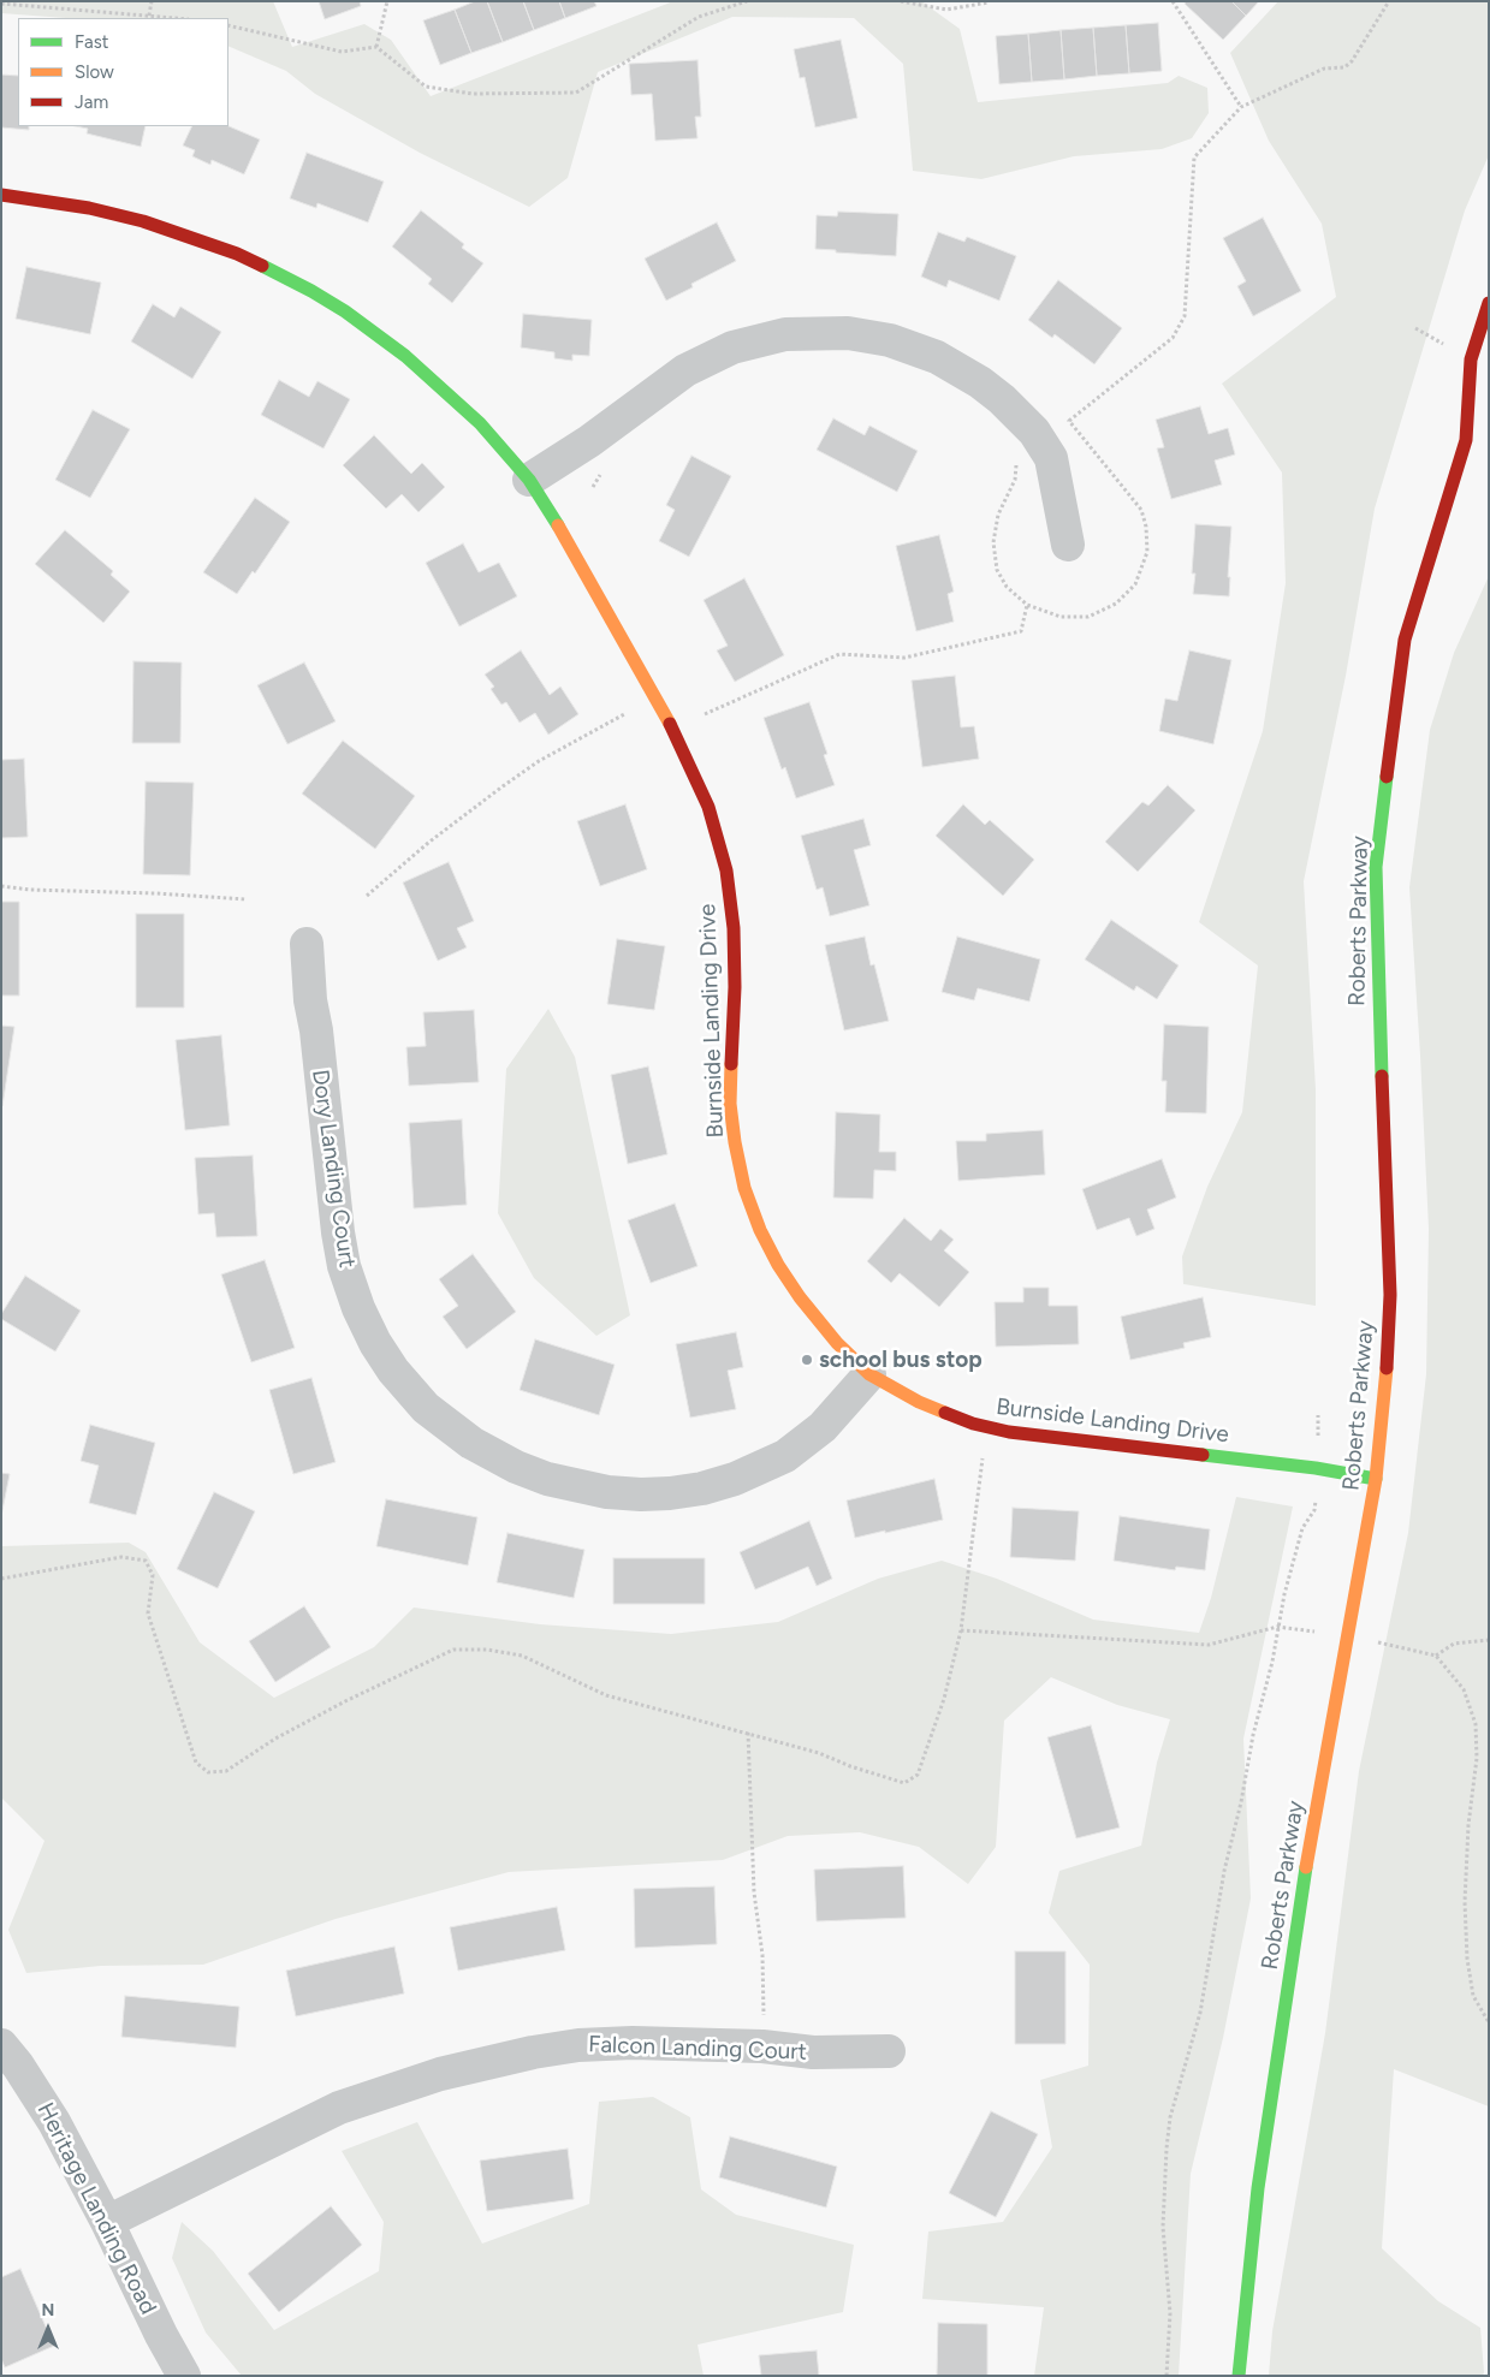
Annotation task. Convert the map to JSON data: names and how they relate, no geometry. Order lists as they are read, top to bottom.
{
  "streets": {
    "street": [
      "Roberts Parkway",
      "Burnside Landing Drive",
      "Dory Landing Court",
      "Falcon Landing Court",
      "Heritage Landing Road"
    ]
  },
  "crossings": [
    ["Roberts Parkway", "Burnside Landing Drive"],
    ["Burnside Landing Drive", "Dory Landing Court"],
    ["Falcon Landing Court", "Heritage Landing Road"]
  ],
  "places": ["school bus stop"],
  "legend": ["Fast", "Slow", "Jam"],
  "north": "top"
}
